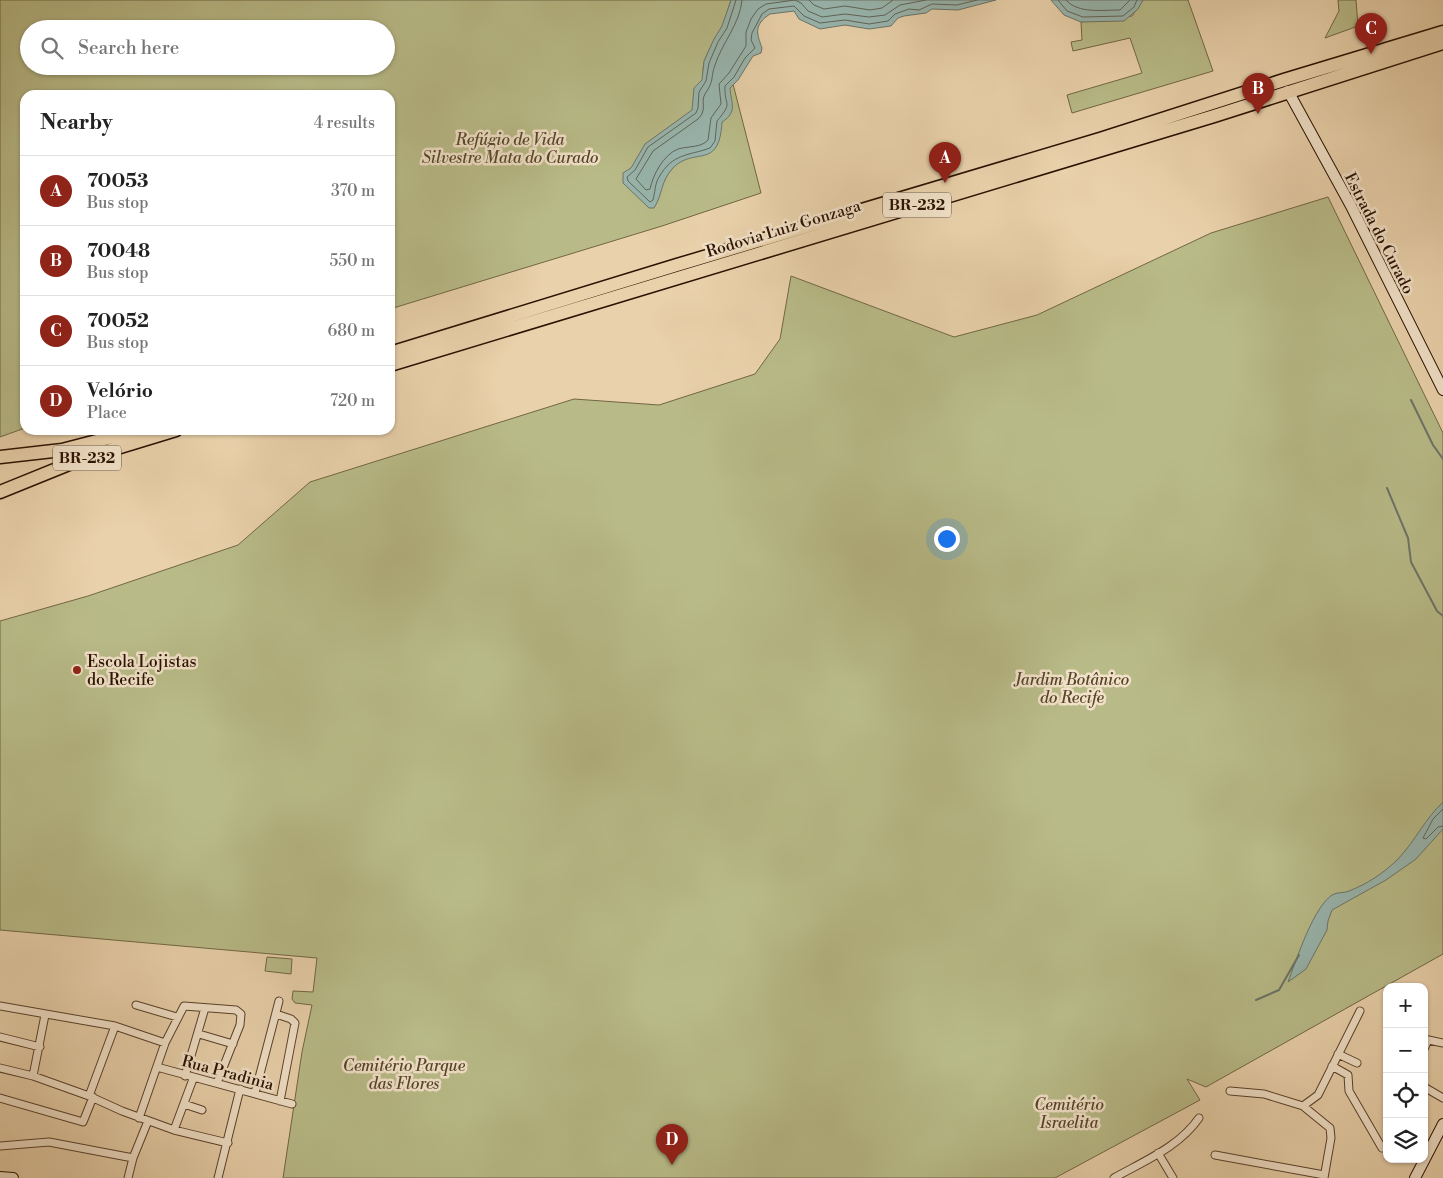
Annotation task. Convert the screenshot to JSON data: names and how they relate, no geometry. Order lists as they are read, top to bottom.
{
  "streets": {
    "highway": ["BR-232", "Rodovia Luiz Gonzaga"],
    "main road": ["Estrada do Curado"],
    "street": ["Rua Pradinia"]
  },
  "crossings": [
    ["Rodovia Luiz Gonzaga", "Estrada do Curado"]
  ],
  "parks": [
    "Refúgio de Vida Silvestre Mata do Curado",
    "Jardim Botânico do Recife",
    "Cemitério Parque das Flores",
    "Cemitério Israelita"
  ],
  "places": ["Escola Lojistas do Recife"],
  "page": {
    "pins": [
      "C",
      "B",
      "A",
      "D"
    ],
    "search": "Search here",
    "heading": ["Nearby", "4 results"],
    "list": [
      {
        "mark": "A",
        "name": "70053",
        "note": "Bus stop",
        "value": "370 m"
      },
      {
        "mark": "B",
        "name": "70048",
        "note": "Bus stop",
        "value": "550 m"
      },
      {
        "mark": "C",
        "name": "70052",
        "note": "Bus stop",
        "value": "680 m"
      },
      {
        "mark": "D",
        "name": "Velório",
        "note": "Place",
        "value": "720 m"
      }
    ],
    "map_buttons": ["+", "−"]
  }
}
